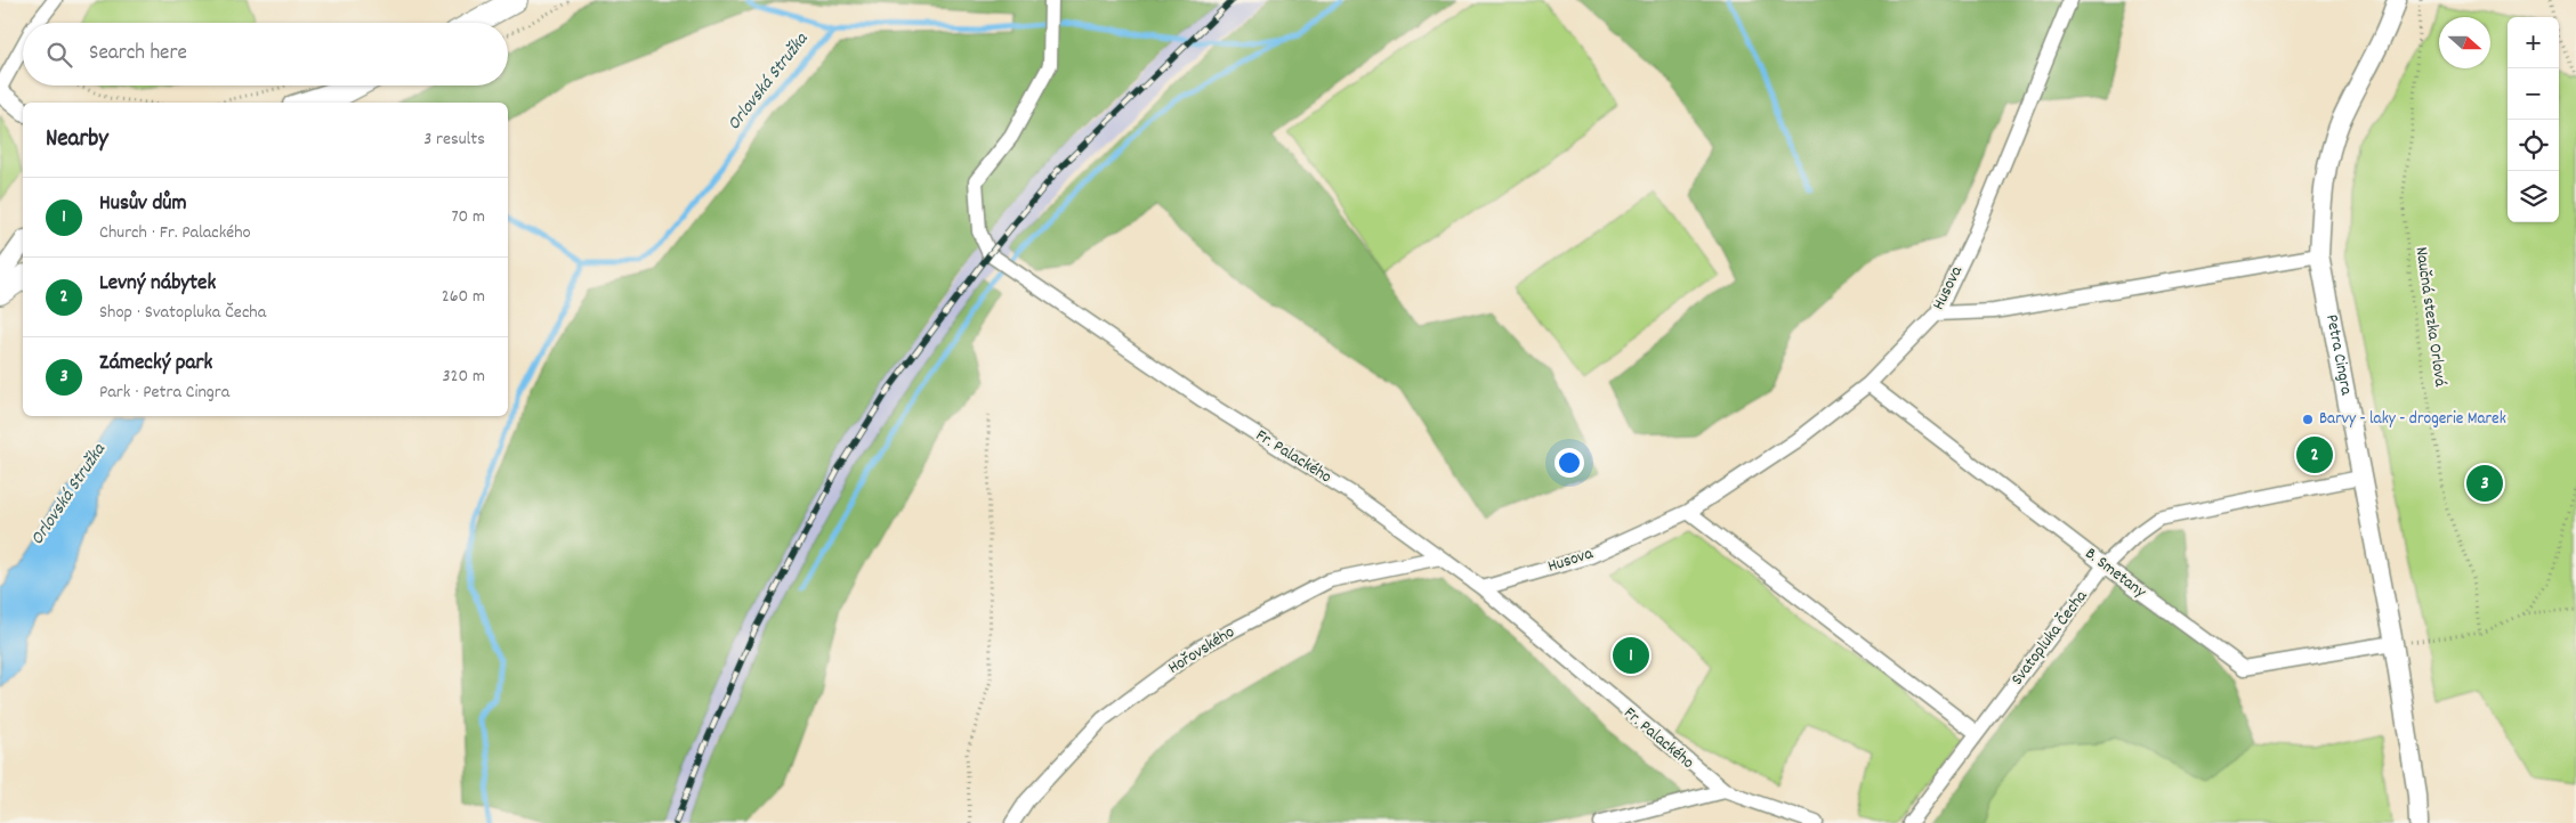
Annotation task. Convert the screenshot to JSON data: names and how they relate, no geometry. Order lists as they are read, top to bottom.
{
  "streets": {
    "street": [
      "Husova",
      "Petra Cingra",
      "Fr. Palackého",
      "B. Smetany",
      "Svatopluka Čecha",
      "Hořovského"
    ],
    "path": ["Naučná stezka Orlová"]
  },
  "crossings": [
    ["Husova", "Fr. Palackého"],
    ["Husova", "B. Smetany"],
    ["Petra Cingra", "B. Smetany"],
    ["Petra Cingra", "Svatopluka Čecha"],
    ["Fr. Palackého", "Hořovského"],
    ["B. Smetany", "Svatopluka Čecha"]
  ],
  "water": ["Orlovská Stružka"],
  "places": ["Barvy - laky - drogerie Marek"],
  "north": "right",
  "page": {
    "map_buttons": ["+", "−"],
    "search": "Search here",
    "heading": ["Nearby", "3 results"],
    "list": [
      {
        "mark": "1",
        "name": "Husův dům",
        "note": "Church · Fr. Palackého",
        "value": "70 m"
      },
      {
        "mark": "2",
        "name": "Levný nábytek",
        "note": "Shop · Svatopluka Čecha",
        "value": "260 m"
      },
      {
        "mark": "3",
        "name": "Zámecký park",
        "note": "Park · Petra Cingra",
        "value": "320 m"
      }
    ],
    "pins": ["2", "3", "1"]
  }
}
